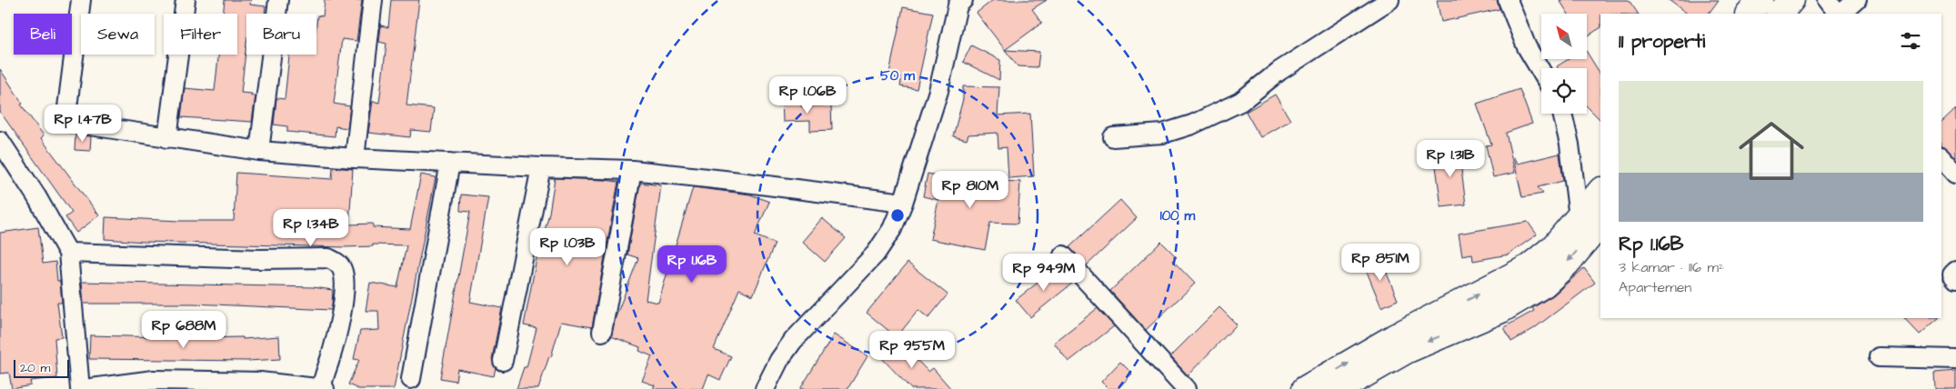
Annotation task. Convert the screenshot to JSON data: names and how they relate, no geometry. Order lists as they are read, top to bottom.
{
  "scale_bar": "20 m",
  "north": "top left",
  "page": {
    "chip": [
      "Beli",
      "Sewa",
      "Filter",
      "Baru"
    ],
    "heading": "11 properti",
    "list": [
      {
        "name": "Rp 1.16B",
        "note": "3 kamar · 116 m² · Apartemen"
      }
    ],
    "price": [
      "Rp 1.06B",
      "Rp 1.47B",
      "Rp 1.31B",
      "Rp 810M",
      "Rp 1.34B",
      "Rp 1.03B",
      "Rp 851M",
      "Rp 1.16B",
      "Rp 949M",
      "Rp 688M",
      "Rp 955M"
    ],
    "scale": "20 m"
  },
  "rings": ["50 m", "100 m"]
}
